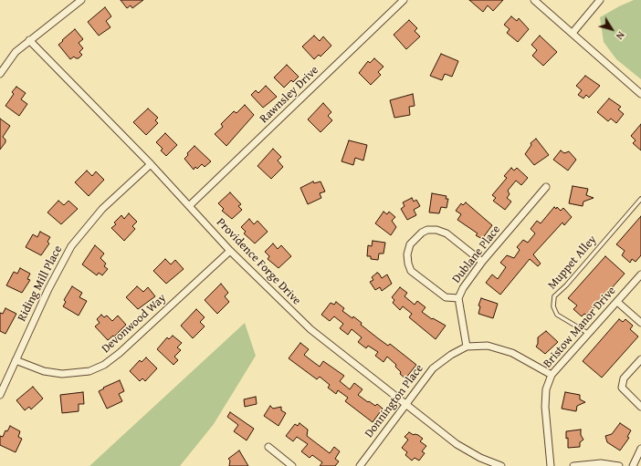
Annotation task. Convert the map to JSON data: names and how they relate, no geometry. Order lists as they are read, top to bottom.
{
  "streets": {
    "street": [
      "Rawnsley Drive",
      "Dublane Place",
      "Providence Forge Drive",
      "Riding Mill Place",
      "Devonwood Way",
      "Bristow Manor Drive",
      "Donnington Place"
    ],
    "lane": ["Muppet Alley"]
  },
  "crossings": [
    ["Rawnsley Drive", "Providence Forge Drive"],
    ["Dublane Place", "Donnington Place"],
    ["Providence Forge Drive", "Riding Mill Place"],
    ["Providence Forge Drive", "Devonwood Way"],
    ["Providence Forge Drive", "Donnington Place"],
    ["Muppet Alley", "Bristow Manor Drive"],
    ["Riding Mill Place", "Devonwood Way"],
    ["Bristow Manor Drive", "Donnington Place"]
  ],
  "north": "bottom right"
}
